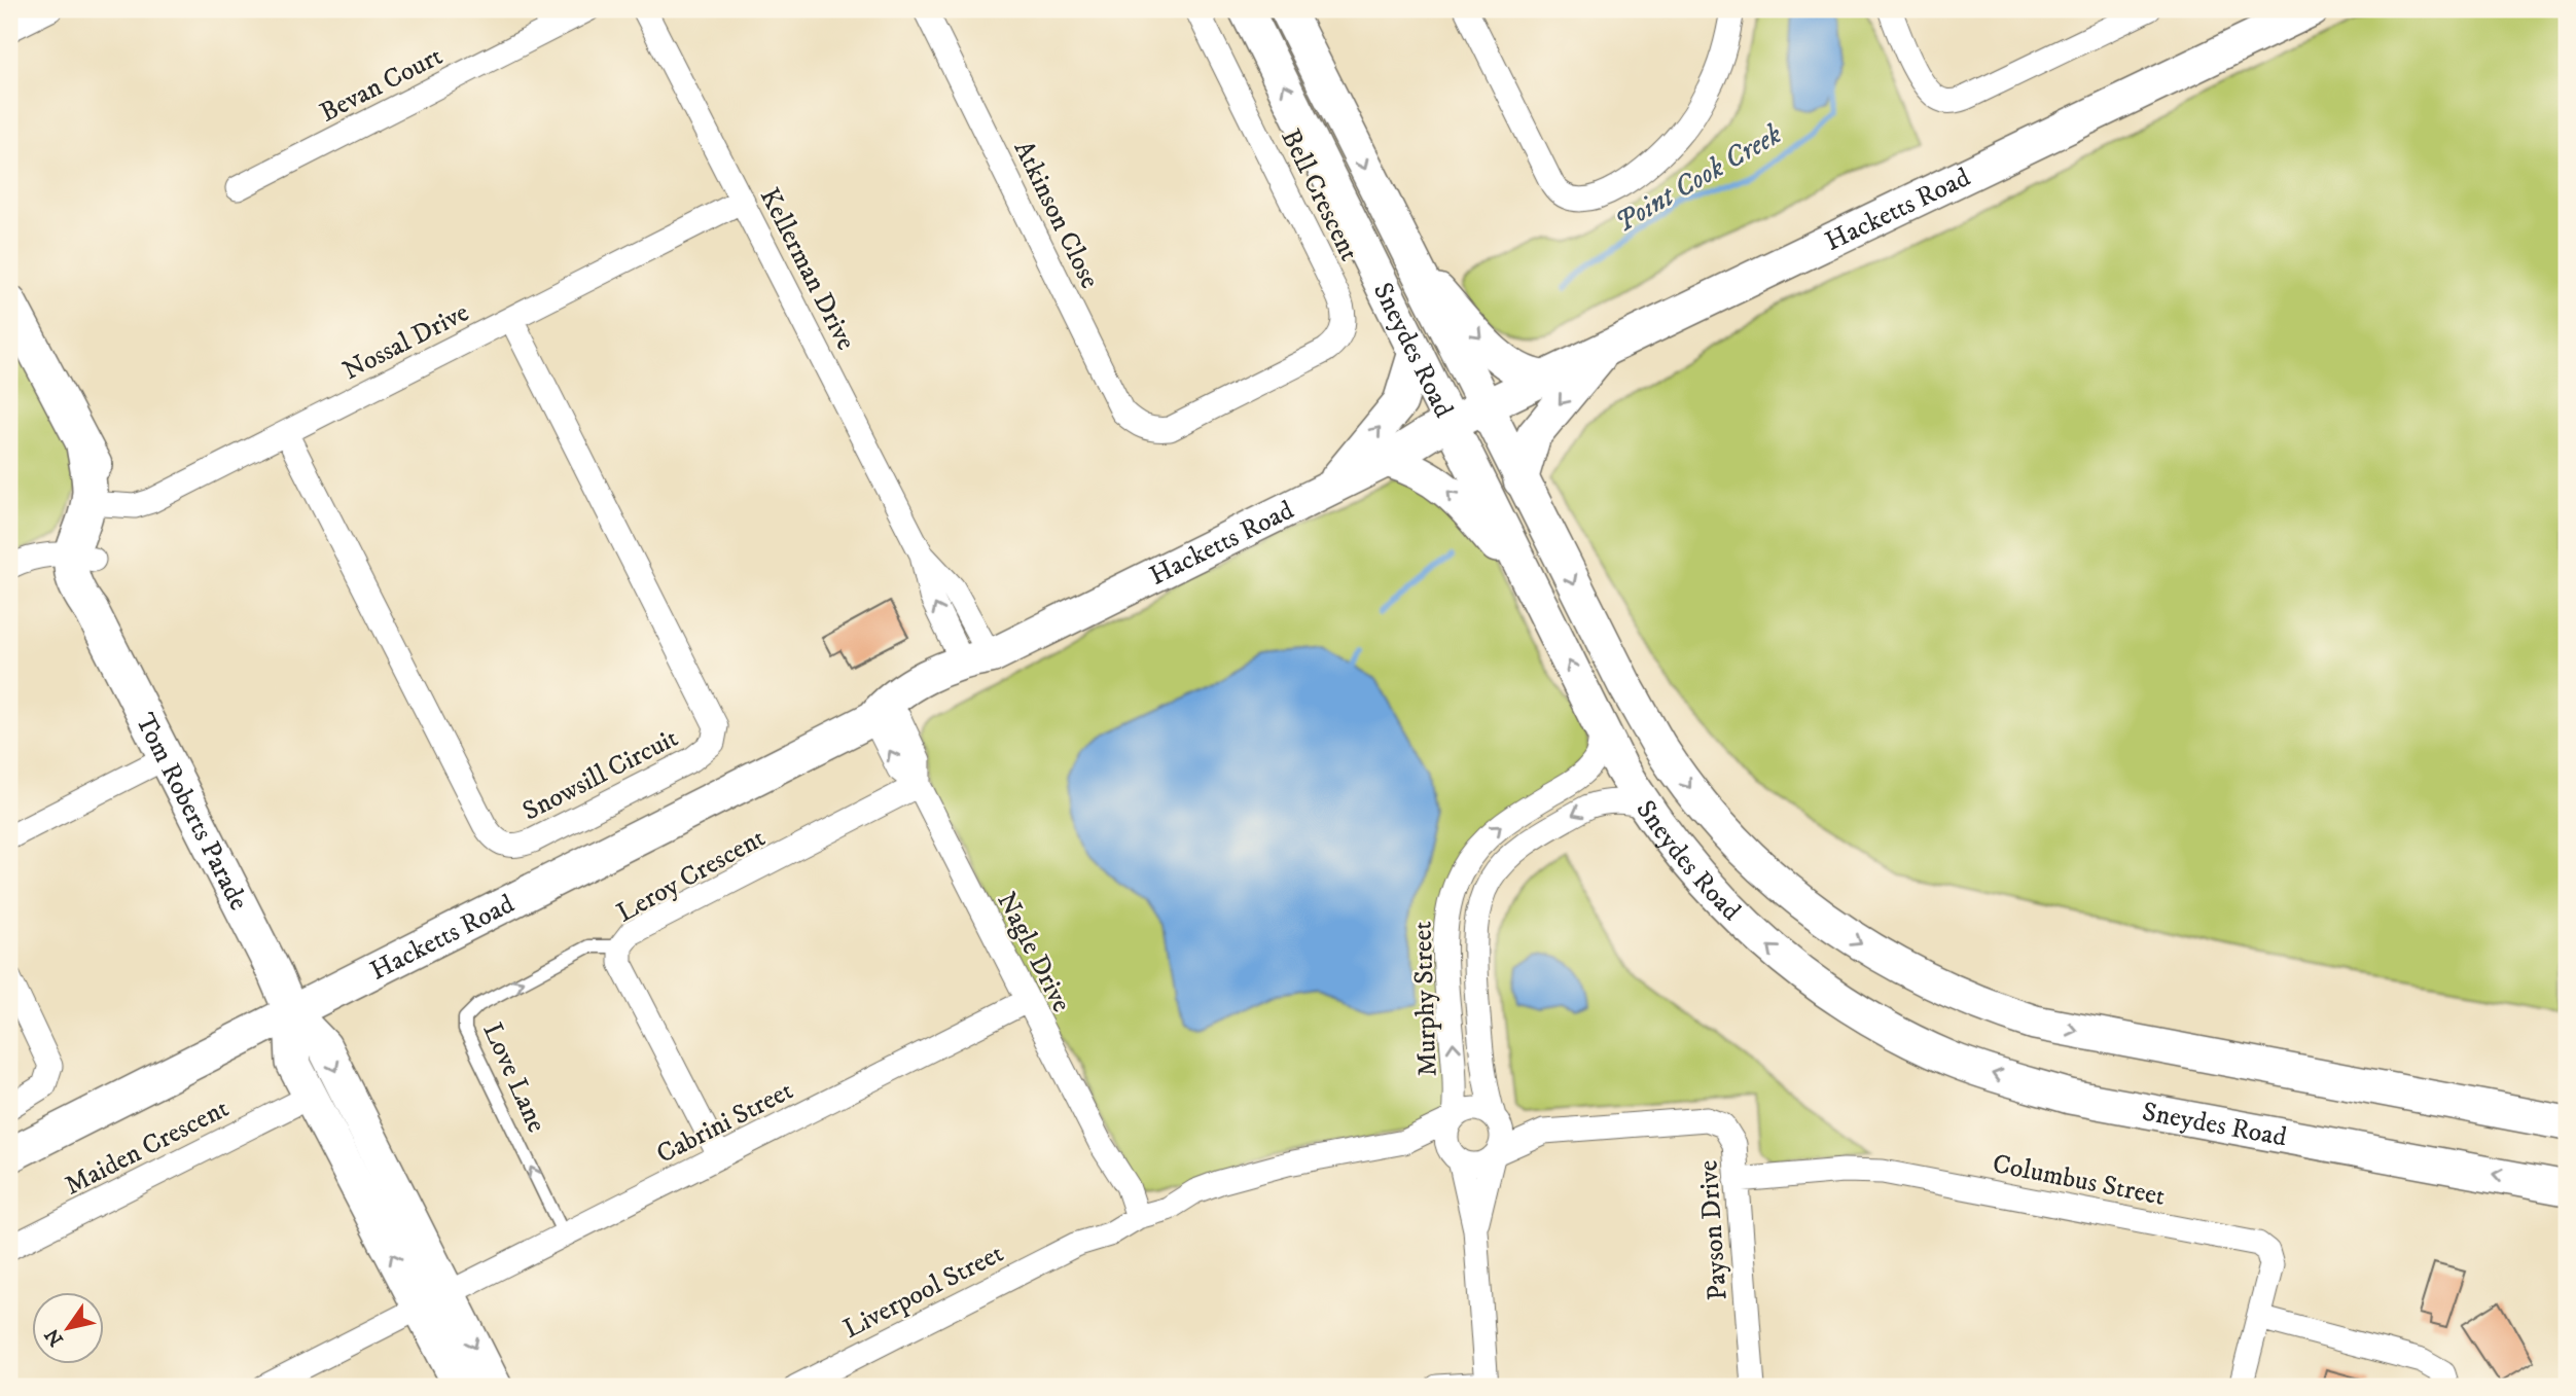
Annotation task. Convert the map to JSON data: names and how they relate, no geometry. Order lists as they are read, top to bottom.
{
  "streets": {
    "main road": ["Hacketts Road", "Sneydes Road", "Tom Roberts Parade"],
    "street": [
      "Bevan Court",
      "Bell Crescent",
      "Atkinson Close",
      "Kellerman Drive",
      "Nossal Drive",
      "Snowsill Circuit",
      "Leroy Crescent",
      "Nagle Drive",
      "Murphy Street",
      "Cabrini Street",
      "Maiden Crescent",
      "Columbus Street",
      "Payson Drive",
      "Liverpool Street"
    ],
    "lane": ["Love Lane"]
  },
  "crossings": [
    ["Bell Crescent", "Atkinson Close"],
    ["Hacketts Road", "Kellerman Drive"],
    ["Hacketts Road", "Sneydes Road"],
    ["Hacketts Road", "Tom Roberts Parade"],
    ["Hacketts Road", "Nagle Drive"],
    ["Kellerman Drive", "Nossal Drive"],
    ["Nossal Drive", "Snowsill Circuit"],
    ["Sneydes Road", "Murphy Street"],
    ["Tom Roberts Parade", "Cabrini Street"],
    ["Tom Roberts Parade", "Maiden Crescent"],
    ["Leroy Crescent", "Nagle Drive"],
    ["Leroy Crescent", "Love Lane"],
    ["Leroy Crescent", "Cabrini Street"],
    ["Nagle Drive", "Cabrini Street"],
    ["Nagle Drive", "Liverpool Street"],
    ["Murphy Street", "Payson Drive"],
    ["Murphy Street", "Liverpool Street"],
    ["Love Lane", "Cabrini Street"],
    ["Columbus Street", "Payson Drive"],
    ["Payson Drive", "Liverpool Street"]
  ],
  "water": ["Point Cook Creek"],
  "north": "bottom left"
}
